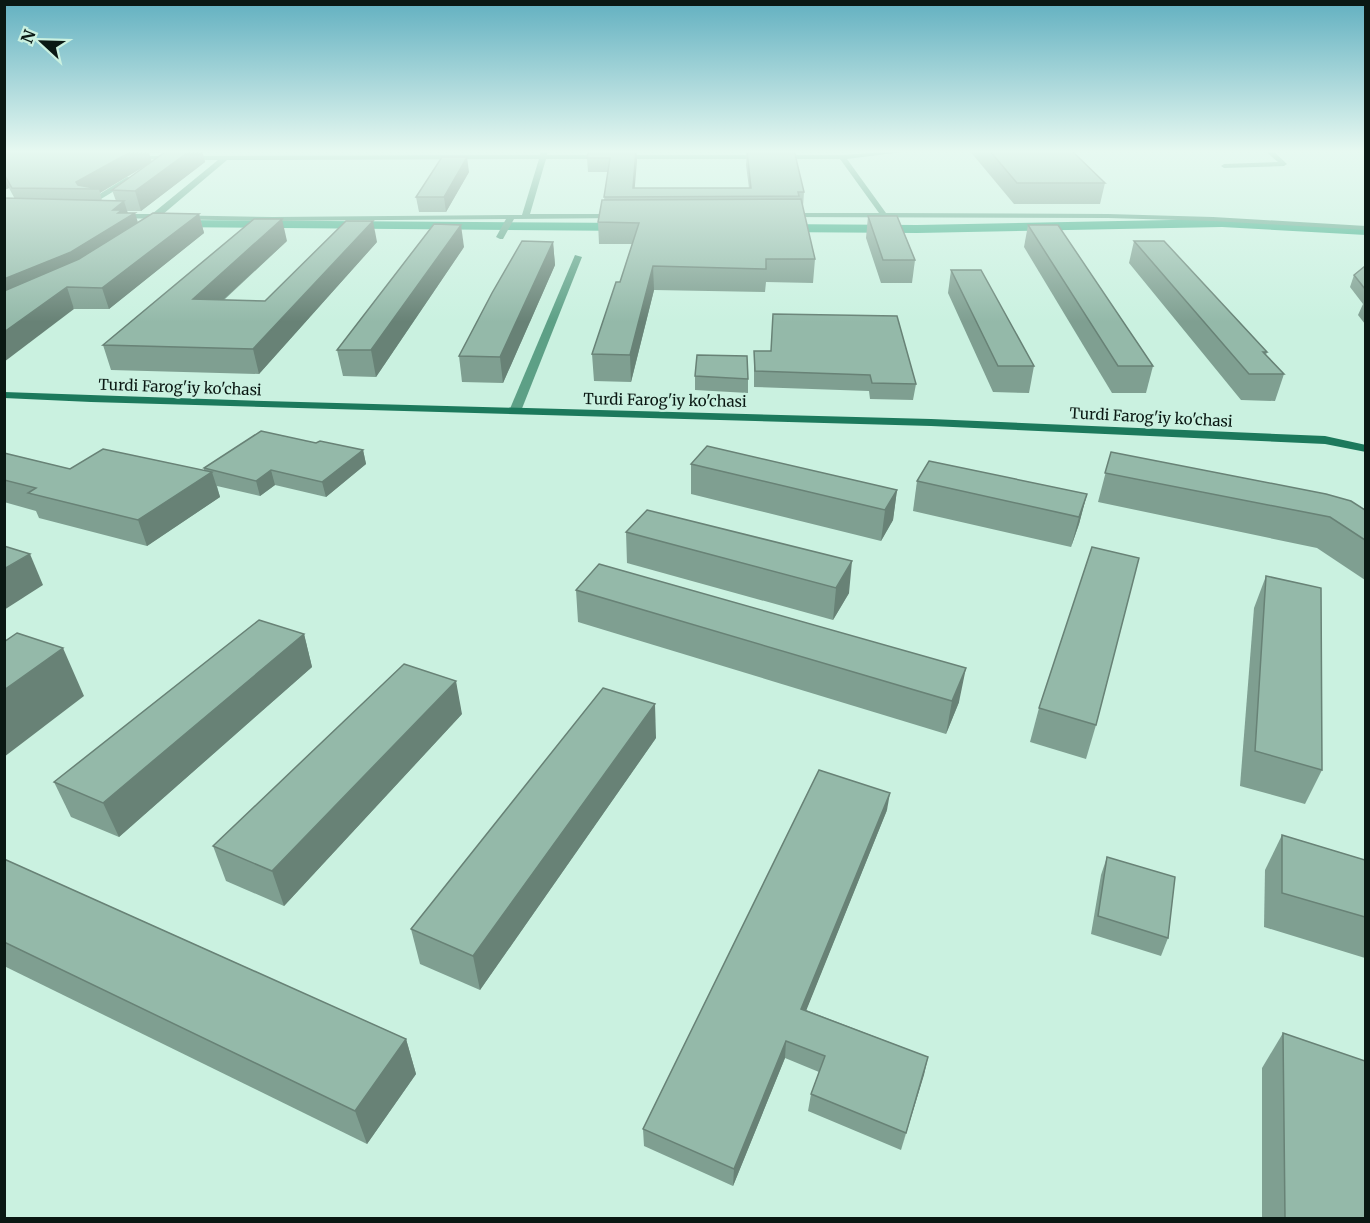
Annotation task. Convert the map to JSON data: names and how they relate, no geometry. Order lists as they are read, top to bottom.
{
  "streets": {
    "street": ["Turdi Farog'iy ko'chasi"]
  },
  "north": "left"
}
